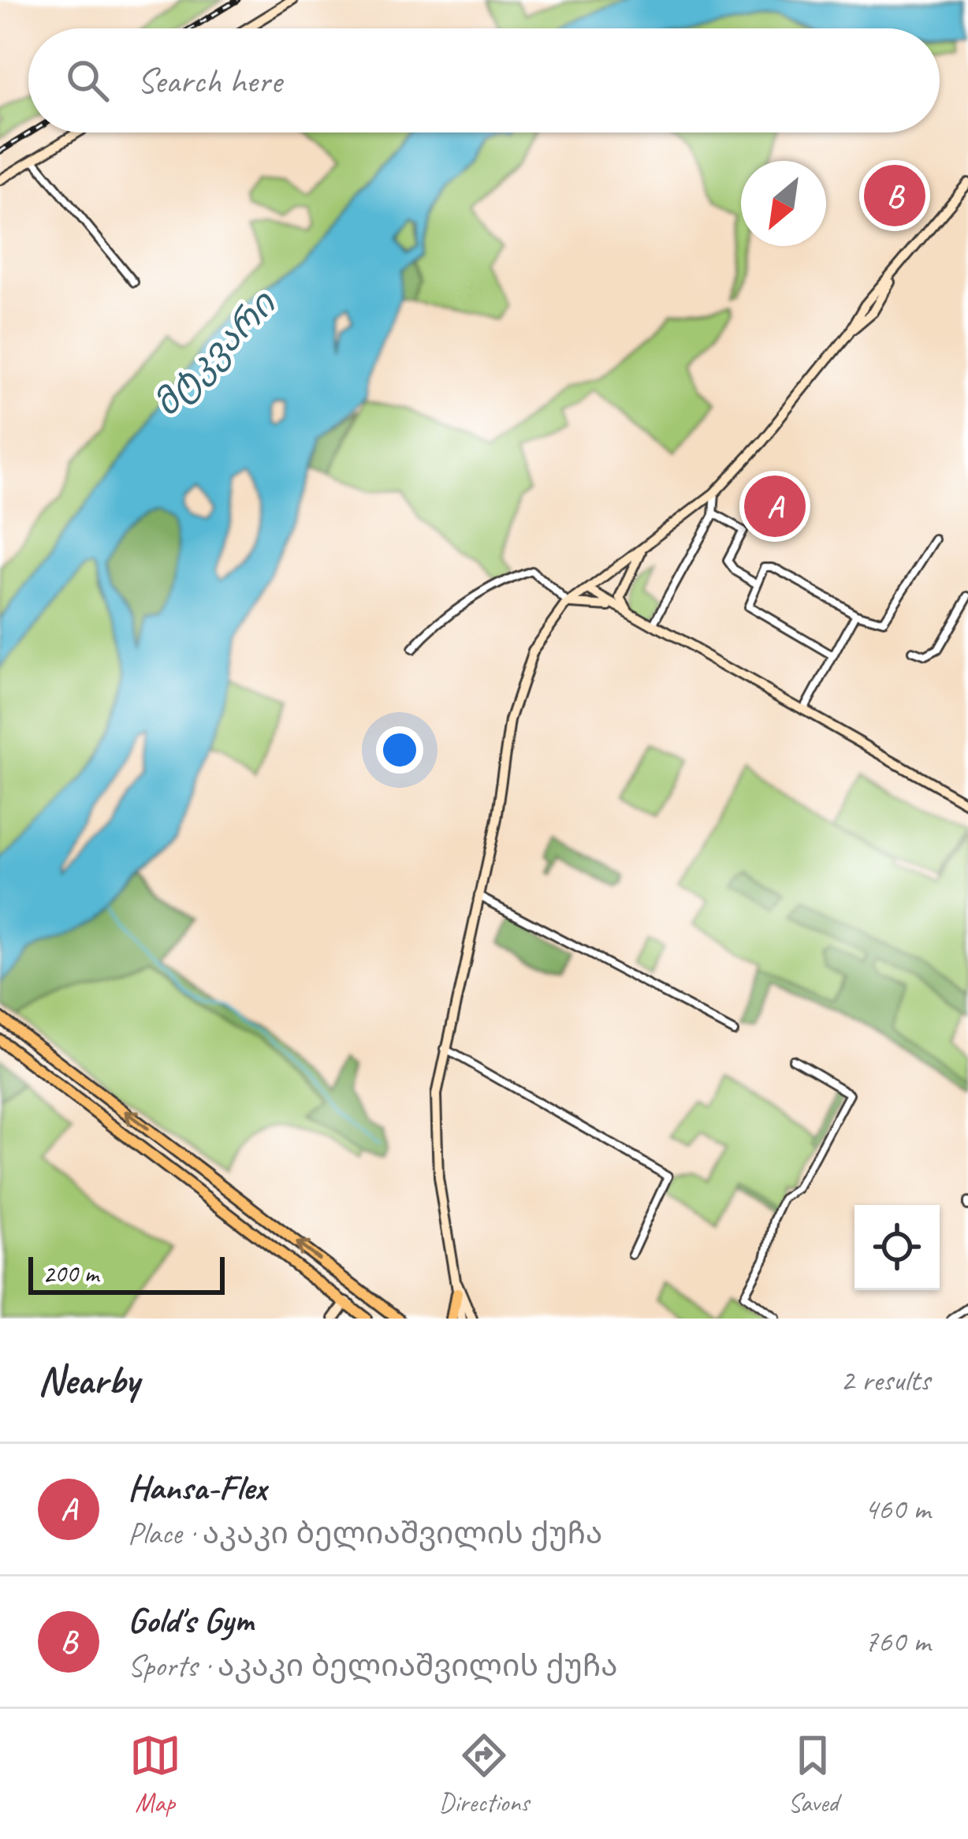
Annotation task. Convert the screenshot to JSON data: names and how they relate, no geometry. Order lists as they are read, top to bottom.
{
  "water": ["მტკვარი"],
  "scale_bar": "200 m",
  "north": "bottom left",
  "page": {
    "search": "Search here",
    "pins": ["B", "A"],
    "scale": "200 m",
    "heading": ["Nearby", "2 results"],
    "list": [
      {
        "mark": "A",
        "name": "Hansa-Flex",
        "note": "Place · აკაკი ბელიაშვილის ქუჩა",
        "value": "460 m"
      },
      {
        "mark": "B",
        "name": "Gold's Gym",
        "note": "Sports · აკაკი ბელიაშვილის ქუჩა",
        "value": "760 m"
      }
    ],
    "nav": ["Map", "Directions", "Saved"]
  }
}
